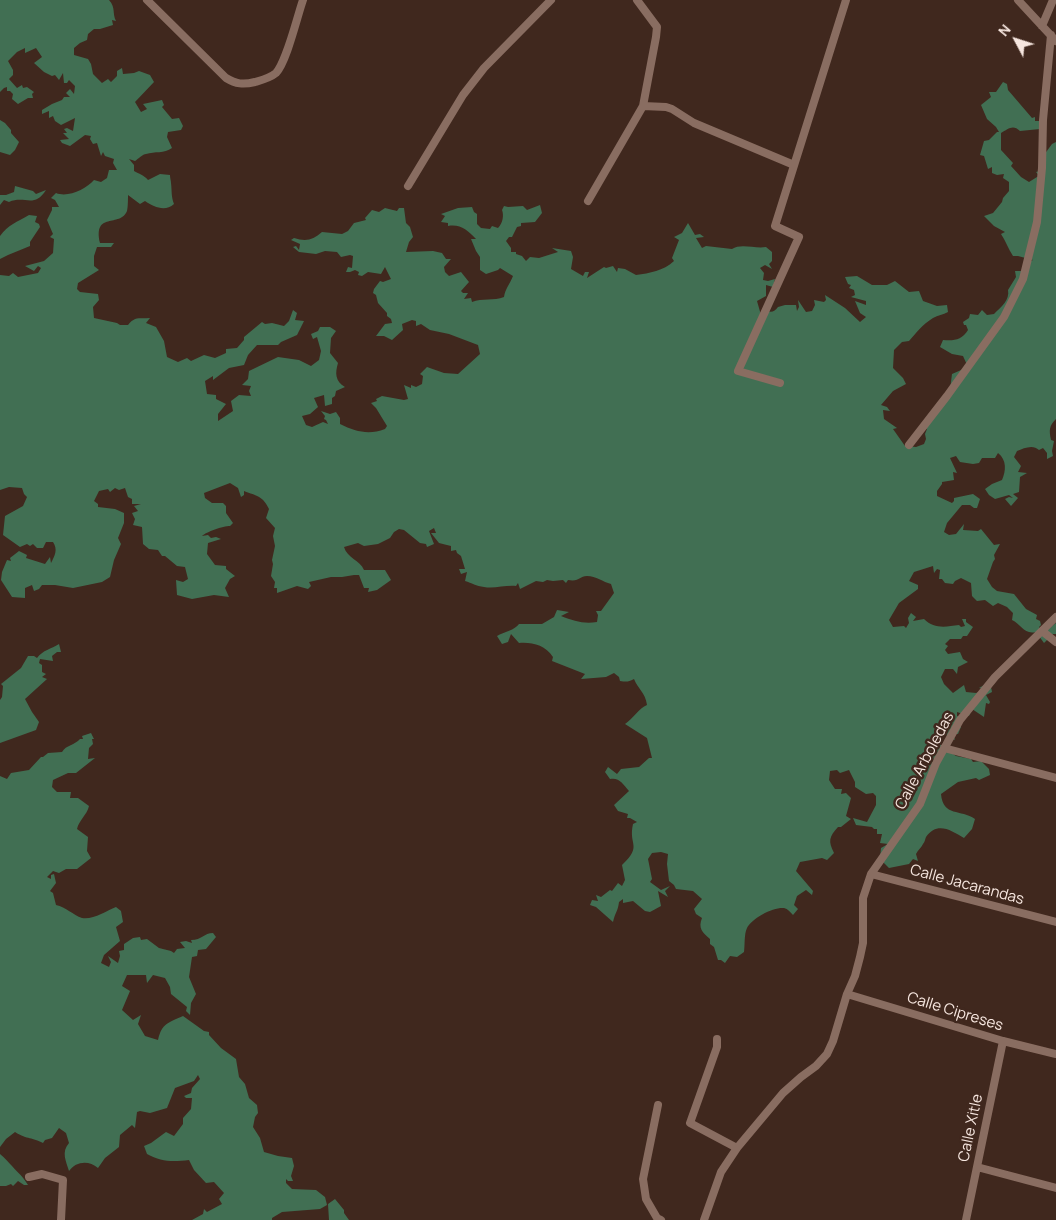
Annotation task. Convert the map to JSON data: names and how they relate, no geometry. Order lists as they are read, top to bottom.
{
  "streets": {
    "street": [
      "Calle Arboledas",
      "Calle Jacarandas",
      "Calle Cipreses",
      "Calle Xitle"
    ]
  },
  "crossings": [
    ["Calle Arboledas", "Calle Jacarandas"],
    ["Calle Arboledas", "Calle Cipreses"],
    ["Calle Cipreses", "Calle Xitle"]
  ],
  "north": "top left"
}
